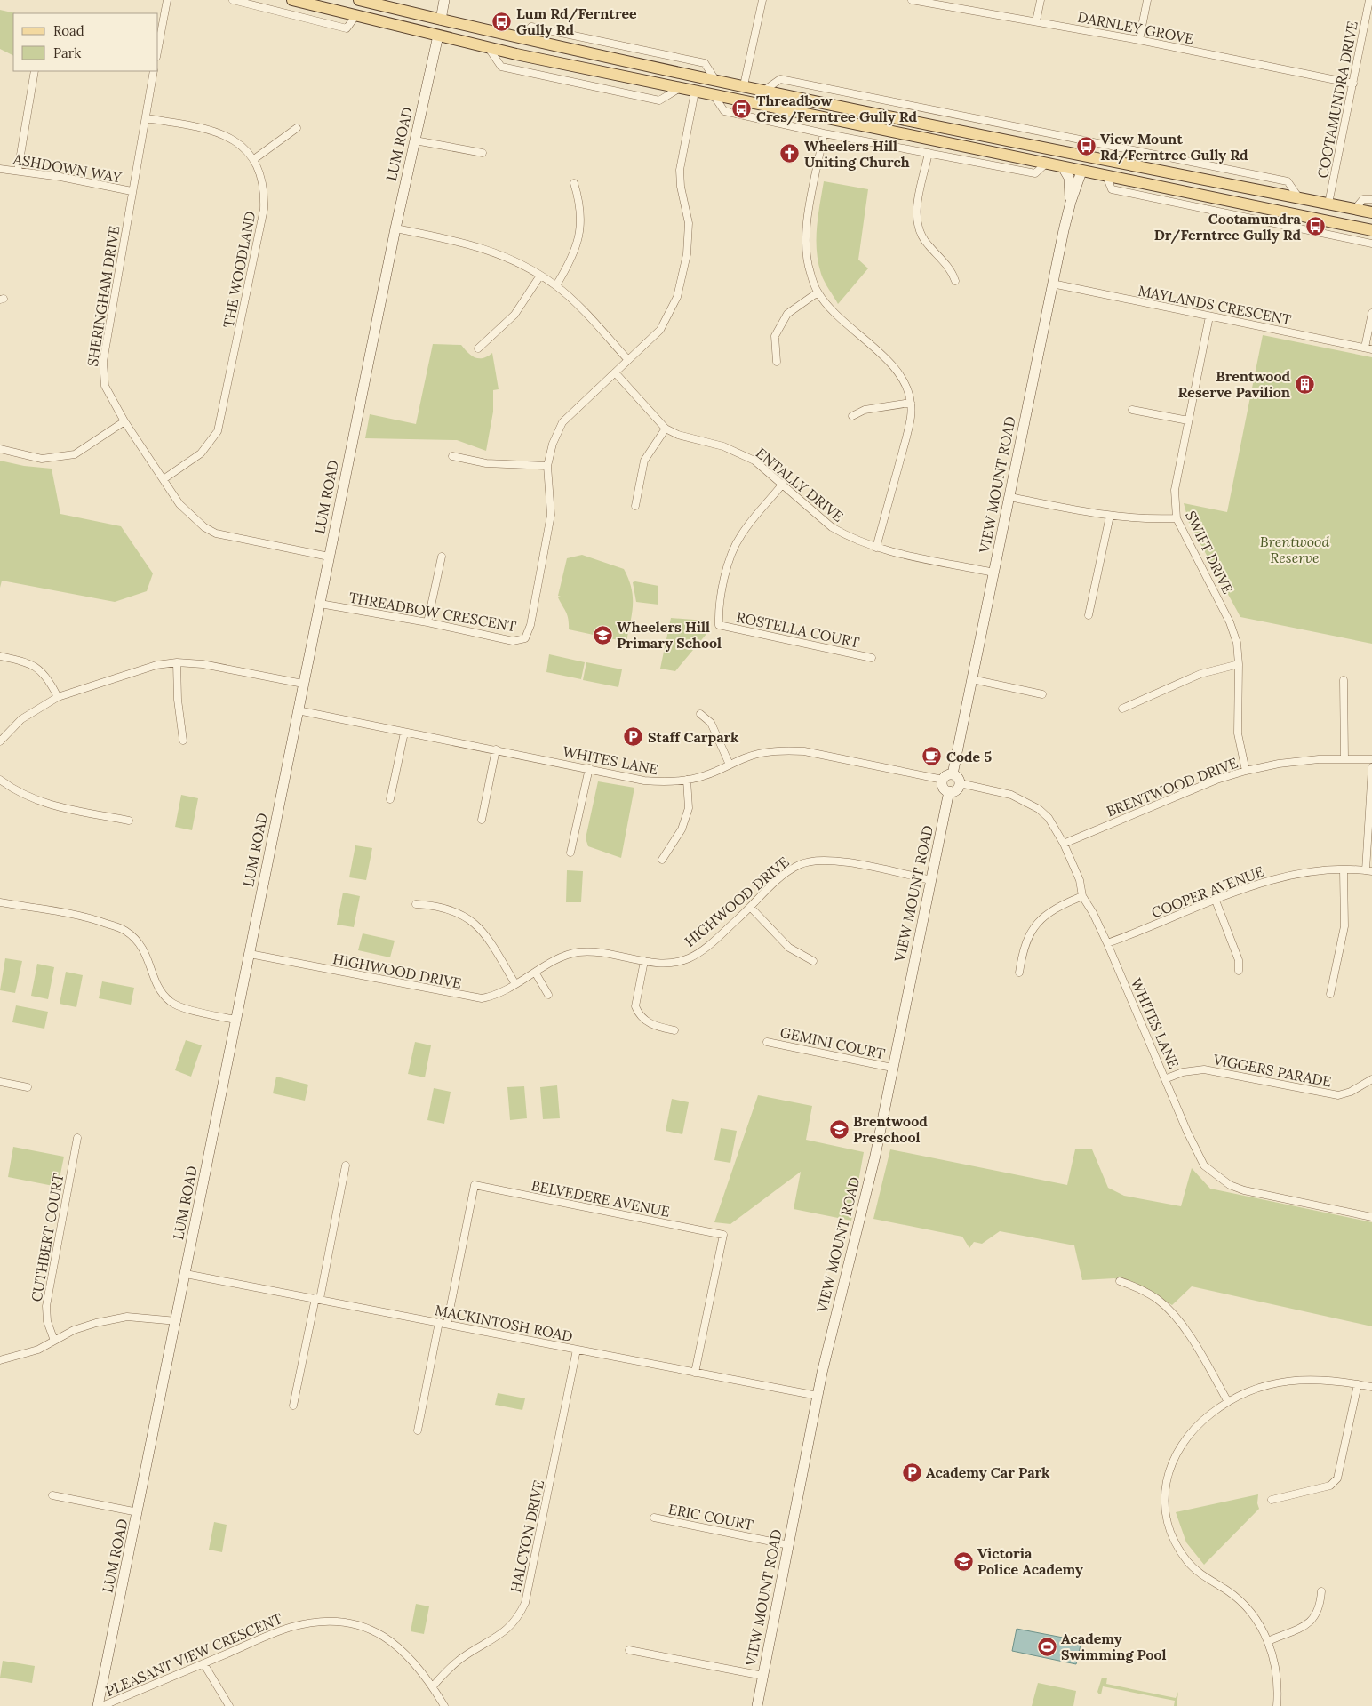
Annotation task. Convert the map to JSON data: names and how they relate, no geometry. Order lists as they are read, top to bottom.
{
  "streets": {
    "main road": ["LUM ROAD"],
    "street": [
      "DARNLEY GROVE",
      "COOTAMUNDRA DRIVE",
      "ASHDOWN WAY",
      "THE WOODLAND",
      "SHERINGHAM DRIVE",
      "MAYLANDS CRESCENT",
      "ENTALLY DRIVE",
      "VIEW MOUNT ROAD",
      "SWIFT DRIVE",
      "THREADBOW CRESCENT",
      "ROSTELLA COURT",
      "WHITES LANE",
      "BRENTWOOD DRIVE",
      "COOPER AVENUE",
      "HIGHWOOD DRIVE",
      "GEMINI COURT",
      "VIGGERS PARADE",
      "BELVEDERE AVENUE",
      "CUTHBERT COURT",
      "MACKINTOSH ROAD",
      "ERIC COURT",
      "HALCYON DRIVE",
      "PLEASANT VIEW CRESCENT"
    ]
  },
  "crossings": [
    ["DARNLEY GROVE", "COOTAMUNDRA DRIVE"],
    ["LUM ROAD", "SHERINGHAM DRIVE"],
    ["LUM ROAD", "THREADBOW CRESCENT"],
    ["LUM ROAD", "WHITES LANE"],
    ["LUM ROAD", "HIGHWOOD DRIVE"],
    ["LUM ROAD", "MACKINTOSH ROAD"],
    ["ASHDOWN WAY", "SHERINGHAM DRIVE"],
    ["THE WOODLAND", "SHERINGHAM DRIVE"],
    ["MAYLANDS CRESCENT", "VIEW MOUNT ROAD"],
    ["MAYLANDS CRESCENT", "SWIFT DRIVE"],
    ["ENTALLY DRIVE", "VIEW MOUNT ROAD"],
    ["ENTALLY DRIVE", "THREADBOW CRESCENT"],
    ["ENTALLY DRIVE", "ROSTELLA COURT"],
    ["VIEW MOUNT ROAD", "WHITES LANE"],
    ["VIEW MOUNT ROAD", "HIGHWOOD DRIVE"],
    ["VIEW MOUNT ROAD", "GEMINI COURT"],
    ["VIEW MOUNT ROAD", "MACKINTOSH ROAD"],
    ["VIEW MOUNT ROAD", "ERIC COURT"],
    ["SWIFT DRIVE", "BRENTWOOD DRIVE"],
    ["WHITES LANE", "BRENTWOOD DRIVE"],
    ["WHITES LANE", "COOPER AVENUE"],
    ["WHITES LANE", "VIGGERS PARADE"],
    ["BELVEDERE AVENUE", "MACKINTOSH ROAD"],
    ["MACKINTOSH ROAD", "HALCYON DRIVE"],
    ["HALCYON DRIVE", "PLEASANT VIEW CRESCENT"]
  ],
  "parks": ["Brentwood Reserve"],
  "places": {
    "bus stop": [
      "Lum Rd/Ferntree Gully Rd",
      "Threadbow Cres/Ferntree Gully Rd",
      "View Mount Rd/Ferntree Gully Rd",
      "Cootamundra Dr/Ferntree Gully Rd"
    ],
    "church": ["Wheelers Hill Uniting Church"],
    "building": ["Brentwood Reserve Pavilion"],
    "school or university": ["Wheelers Hill Primary School", "Brentwood Preschool", "Victoria Police Academy"],
    "parking": ["Staff Carpark", "Academy Car Park"],
    "cafe": ["Code 5"],
    "sports": ["Academy Swimming Pool"]
  },
  "legend": ["Road", "Park"]
}
